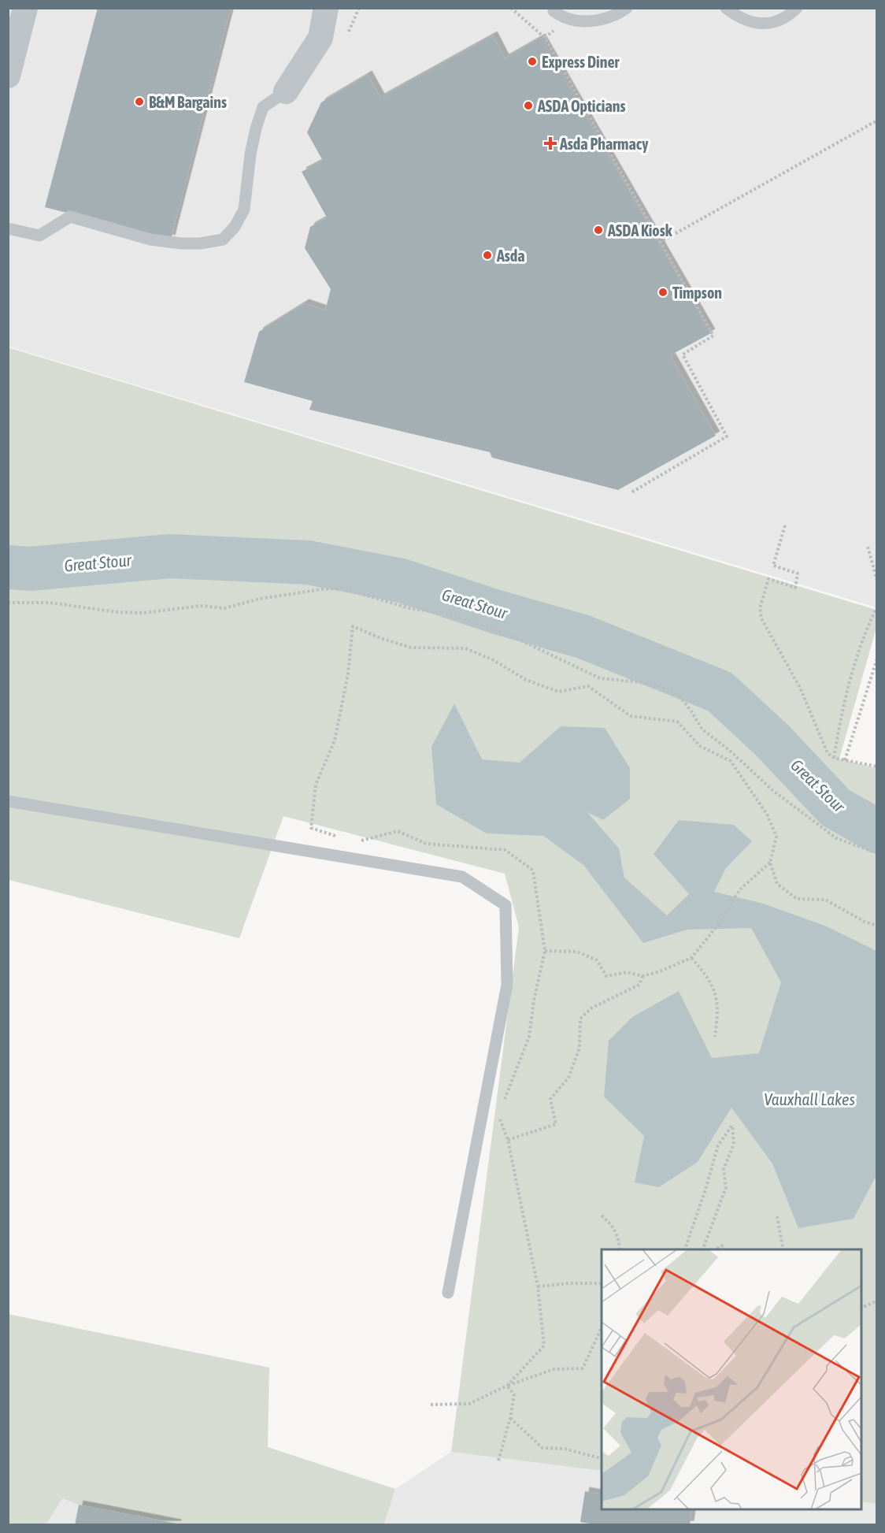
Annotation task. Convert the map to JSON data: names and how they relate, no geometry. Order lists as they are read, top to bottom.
{
  "water": ["Great Stour", "Vauxhall Lakes"],
  "places": {
    "other": [
      "Express Diner",
      "B&M Bargains",
      "ASDA Opticians",
      "ASDA Kiosk",
      "Asda",
      "Timpson"
    ],
    "health": ["Asda Pharmacy"]
  }
}
